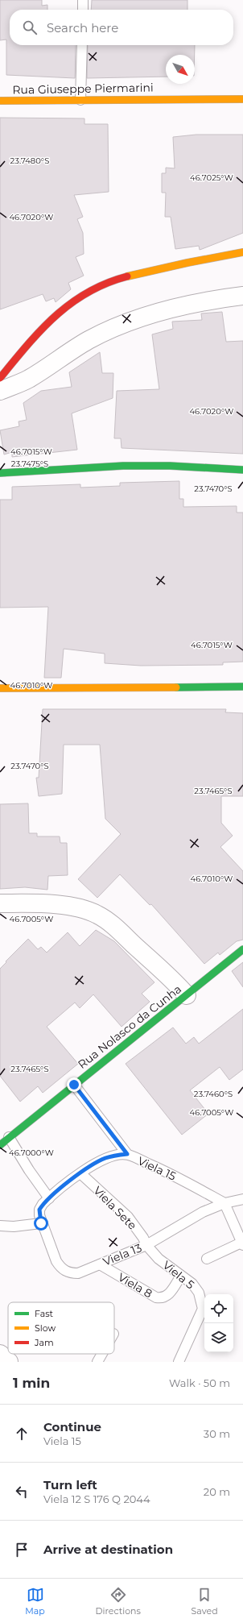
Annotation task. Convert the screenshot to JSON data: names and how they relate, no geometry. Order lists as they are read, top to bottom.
{
  "streets": {
    "street": ["Rua Giuseppe Piermarini", "Rua Nolasco da Cunha"],
    "lane": [
      "Viela 15",
      "Viela Sete",
      "Viela 13",
      "Viela 5",
      "Viela 8"
    ]
  },
  "crossings": [
    ["Viela 15", "Viela Sete"],
    ["Viela 15", "Viela 13"],
    ["Viela Sete", "Viela 13"],
    ["Viela Sete", "Viela 5"],
    ["Viela 13", "Viela 5"],
    ["Viela 13", "Viela 8"],
    ["Viela 5", "Viela 8"]
  ],
  "legend": ["Fast", "Slow", "Jam"],
  "north": "bottom right",
  "page": {
    "search": "Search here",
    "heading": ["1 min", "Walk · 50 m"],
    "list": [
      ["Continue", "Viela 15", "30 m"],
      ["Turn left", "Viela 12 S 176 Q 2044", "20 m"],
      "Arrive at destination"
    ],
    "nav": ["Map", "Directions", "Saved"]
  },
  "coordinates": [
    "23.7480°S",
    "46.7025°W",
    "46.7020°W",
    "46.7015°W",
    "23.7475°S",
    "23.7470°S",
    "46.7010°W",
    "23.7465°S",
    "46.7005°W",
    "23.7460°S",
    "46.7000°W"
  ]
}
